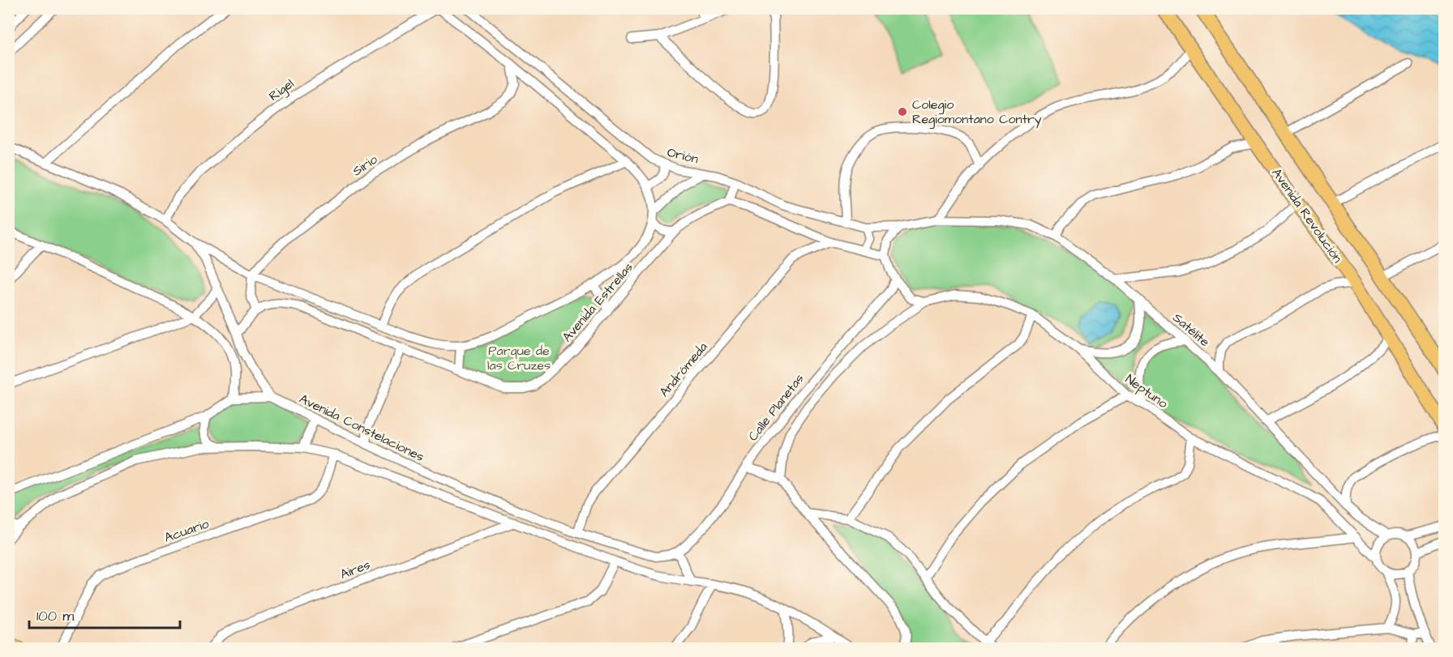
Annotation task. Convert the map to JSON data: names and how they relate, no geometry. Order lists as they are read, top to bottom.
{
  "streets": {
    "main road": ["Avenida Revolución"],
    "street": [
      "Rigel",
      "Orión",
      "Sirio",
      "Avenida Estrellas",
      "Satélite",
      "Andrómeda",
      "Neptuno",
      "Calle Planetas",
      "Avenida Constelaciones",
      "Acuario",
      "Aires"
    ]
  },
  "crossings": [
    ["Rigel", "Avenida Estrellas"],
    ["Orión", "Satélite"],
    ["Sirio", "Avenida Estrellas"],
    ["Avenida Estrellas", "Avenida Constelaciones"],
    ["Satélite", "Neptuno"],
    ["Andrómeda", "Avenida Constelaciones"],
    ["Neptuno", "Calle Planetas"],
    ["Calle Planetas", "Avenida Constelaciones"]
  ],
  "parks": ["Parque de las Cruzes"],
  "places": ["Colegio Regiomontano Contry"],
  "scale_bar": "100 m"
}
